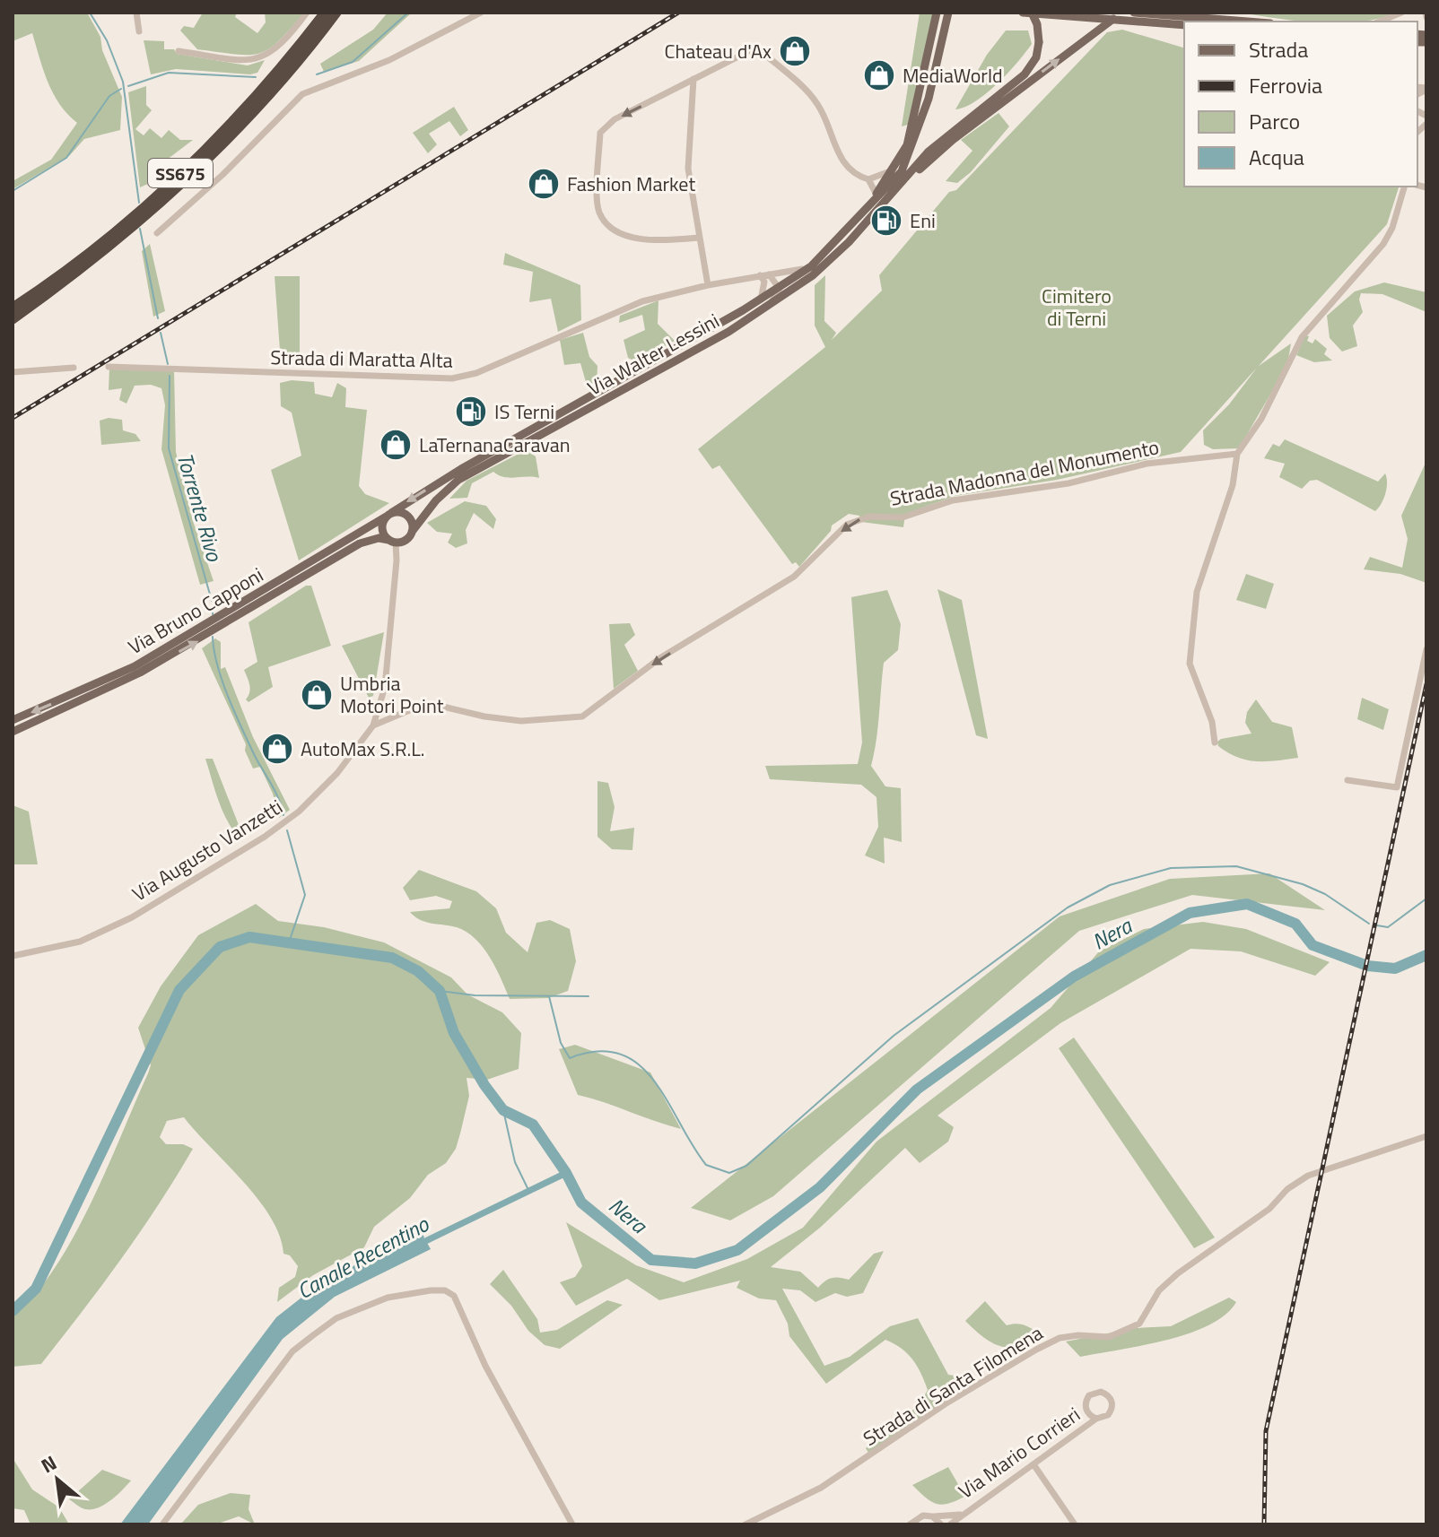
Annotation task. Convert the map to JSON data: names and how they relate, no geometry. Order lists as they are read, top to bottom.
{
  "streets": {
    "highway": ["SS675"],
    "main road": ["Via Walter Lessini", "Via Bruno Capponi"],
    "street": [
      "Strada di Maratta Alta",
      "Strada Madonna del Monumento",
      "Via Augusto Vanzetti",
      "Strada di Santa Filomena",
      "Via Mario Corrieri"
    ]
  },
  "crossings": [
    ["Via Walter Lessini", "Strada di Maratta Alta"],
    ["Via Walter Lessini", "Via Bruno Capponi"],
    ["Via Walter Lessini", "Via Augusto Vanzetti"],
    ["Strada Madonna del Monumento", "Via Augusto Vanzetti"],
    ["Via Bruno Capponi", "Via Augusto Vanzetti"]
  ],
  "one_way": ["Strada Madonna del Monumento"],
  "water": ["Torrente Rivo", "Nera", "Canale Recentino"],
  "parks": ["Cimitero di Terni"],
  "places": {
    "shop": [
      "Chateau d'Ax",
      "MediaWorld",
      "Fashion Market",
      "LaTernanaCaravan",
      "Umbria Motori Point",
      "AutoMax S.R.L."
    ],
    "fuel station": ["Eni", "IS Terni"]
  },
  "legend": [
    "Strada",
    "Ferrovia",
    "Parco",
    "Acqua"
  ],
  "north": "top left"
}
